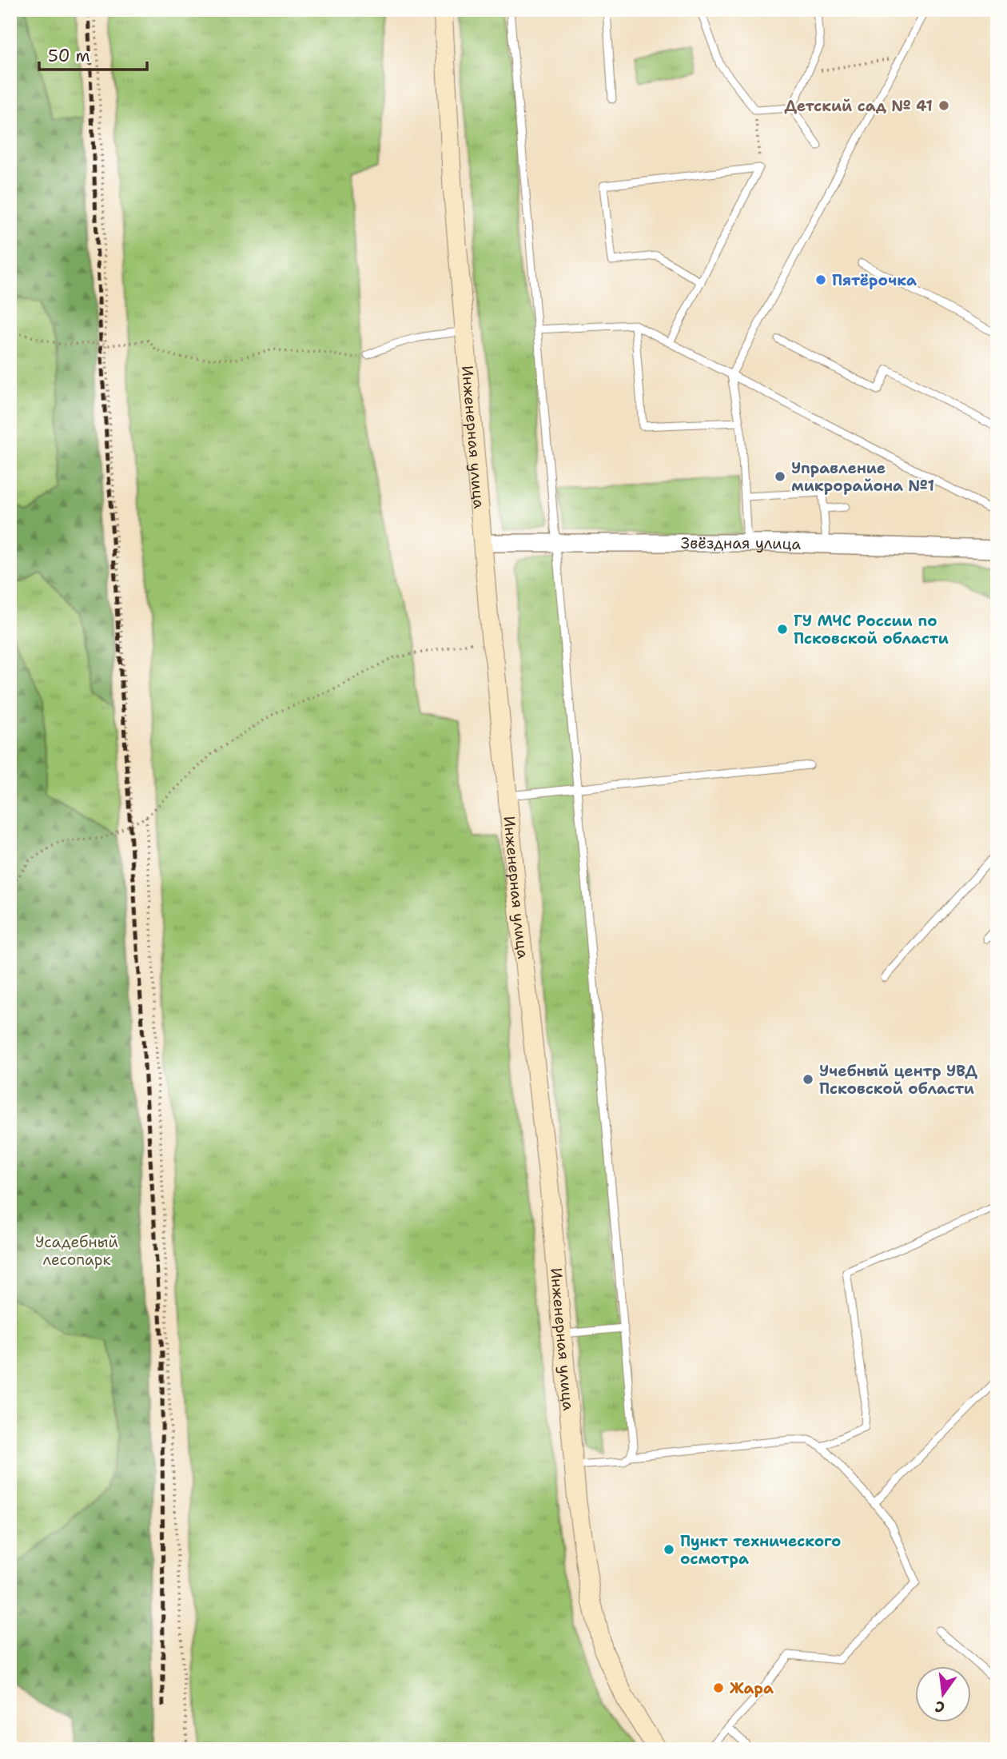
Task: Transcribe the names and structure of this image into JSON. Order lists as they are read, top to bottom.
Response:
{
  "streets": {
    "main road": ["Инженерная улица"],
    "street": ["Звёздная улица"]
  },
  "crossings": [
    ["Инженерная улица", "Звёздная улица"]
  ],
  "parks": ["Усадебный лесопарк"],
  "places": [
    "Детский сад № 41",
    "Пятёрочка",
    "Управление микрорайона №1",
    "ГУ МЧС России по Псковской области",
    "Учебный центр УВД Псковской области",
    "Пункт технического осмотра",
    "Жара"
  ],
  "scale_bar": "50 m",
  "north": "bottom"
}
